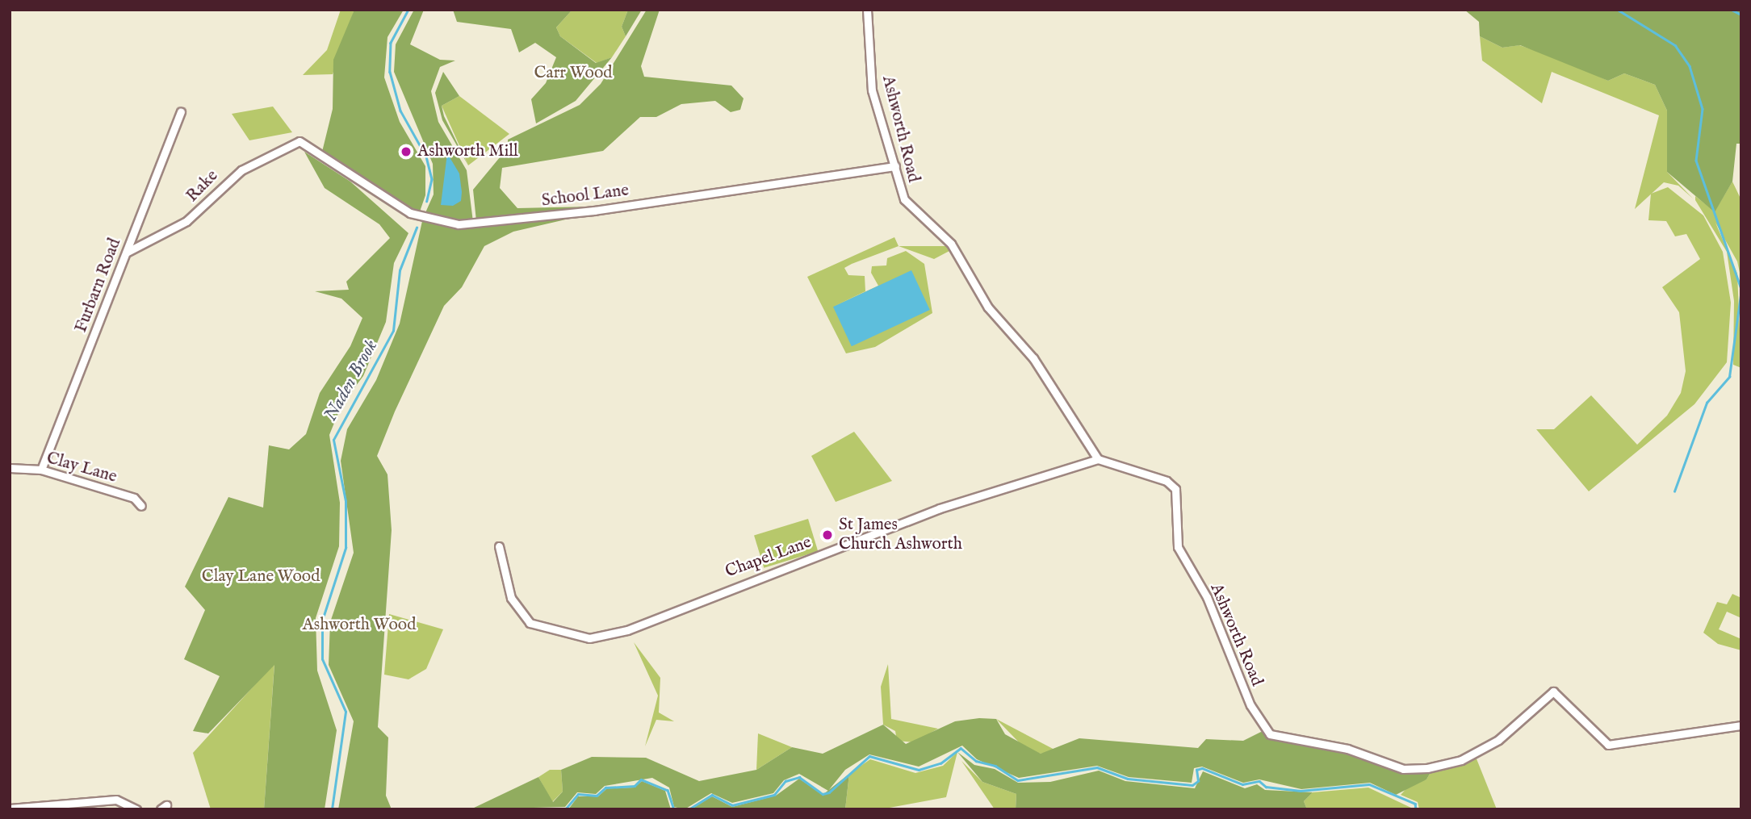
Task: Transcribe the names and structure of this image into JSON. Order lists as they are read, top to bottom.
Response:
{
  "streets": {
    "street": [
      "Ashworth Road",
      "Rake",
      "School Lane",
      "Furbarn Road",
      "Clay Lane",
      "Chapel Lane"
    ]
  },
  "crossings": [
    ["Ashworth Road", "School Lane"],
    ["Ashworth Road", "Chapel Lane"],
    ["Rake", "School Lane"],
    ["Rake", "Furbarn Road"],
    ["Furbarn Road", "Clay Lane"]
  ],
  "water": ["Naden Brook"],
  "parks": ["Carr Wood", "Clay Lane Wood", "Ashworth Wood"],
  "places": ["Ashworth Mill", "St James Church Ashworth"]
}
